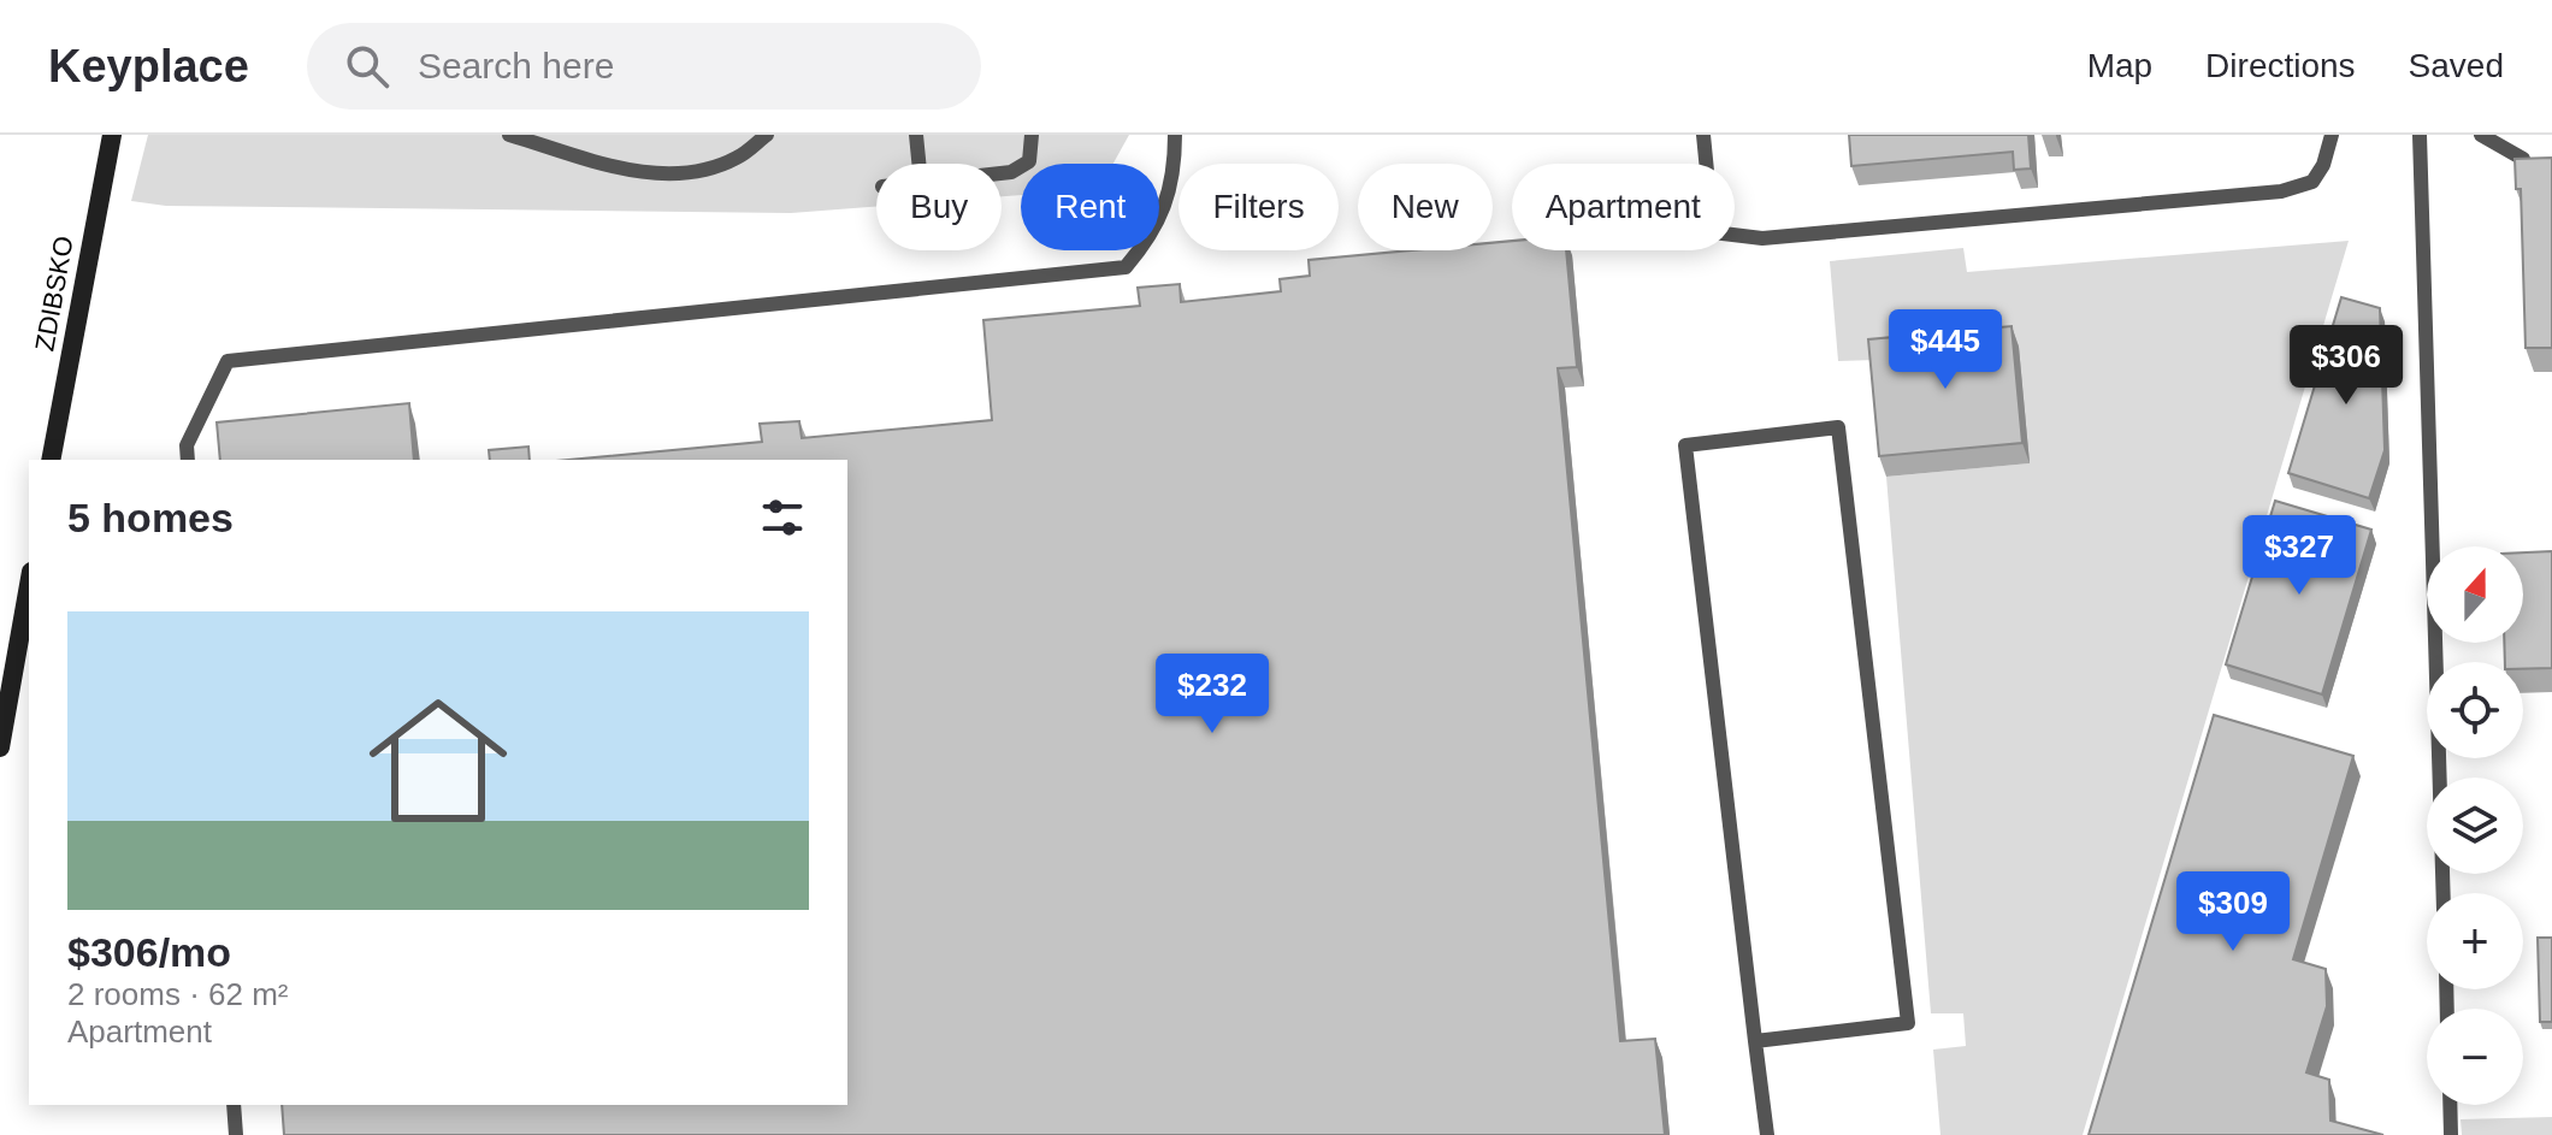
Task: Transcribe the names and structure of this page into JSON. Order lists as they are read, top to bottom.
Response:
{
  "streets": {
    "main road": ["ZDIBSKO"]
  },
  "north": "top",
  "page": {
    "header": "Keyplace",
    "search": "Search here",
    "nav": ["Map", "Directions", "Saved"],
    "chip": [
      "Buy",
      "Rent",
      "Filters",
      "New",
      "Apartment"
    ],
    "price": [
      "$445",
      "$306",
      "$327",
      "$232",
      "$309"
    ],
    "heading": "5 homes",
    "map_buttons": ["+", "−"],
    "list": [
      {
        "name": "$306/mo",
        "note": "2 rooms · 62 m² · Apartment"
      }
    ]
  }
}
